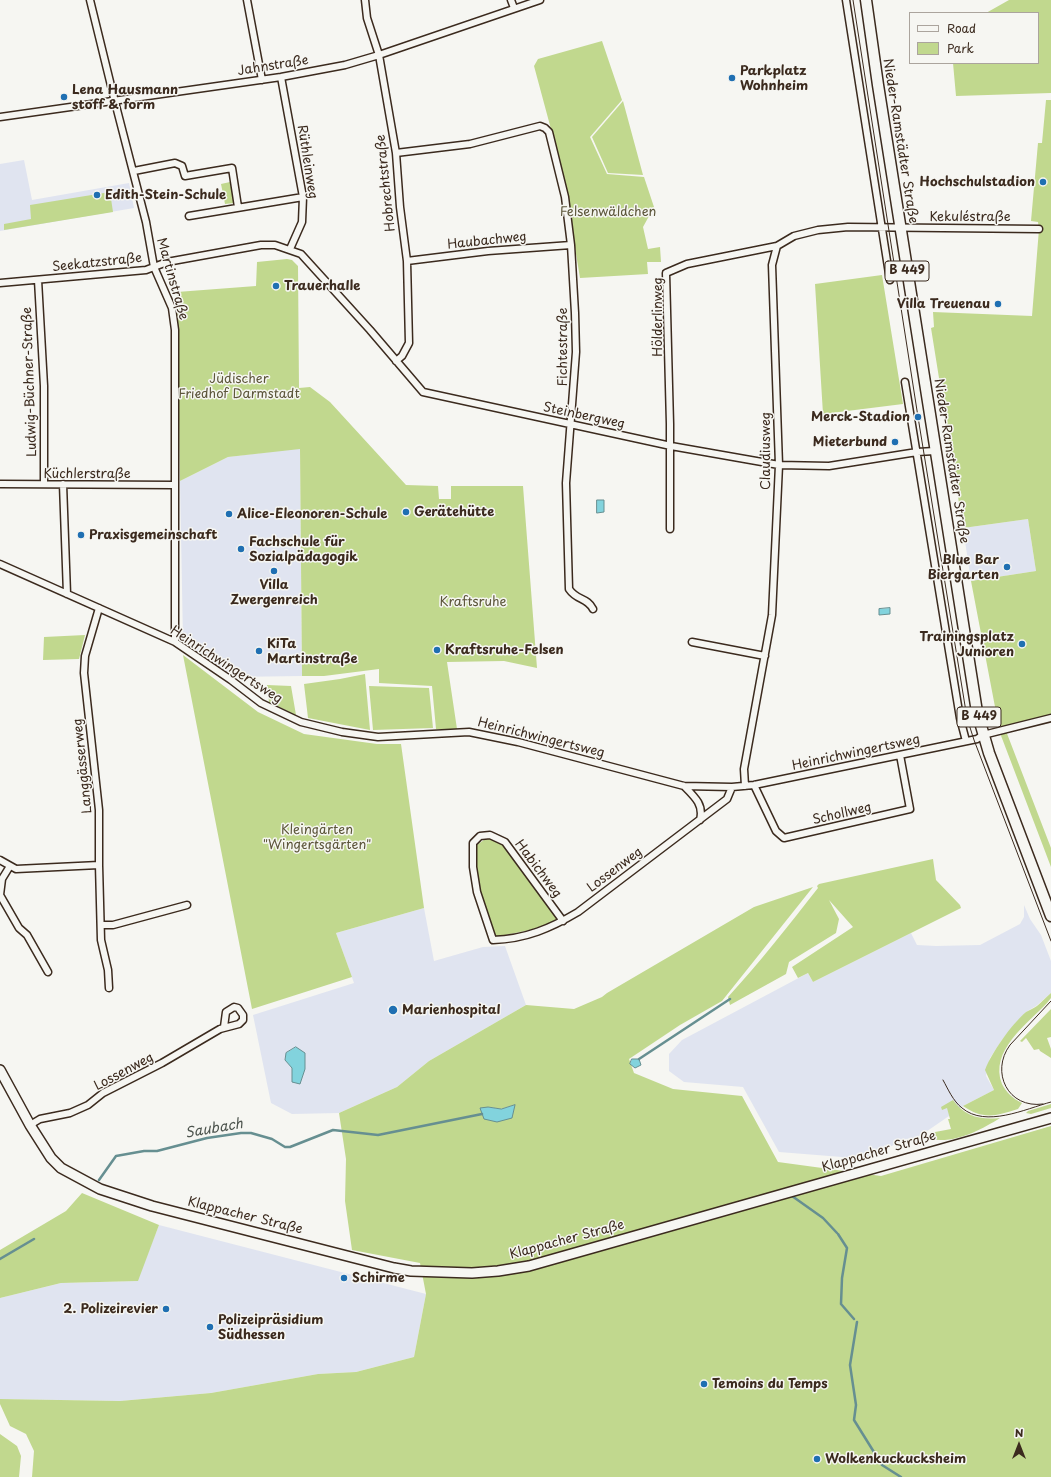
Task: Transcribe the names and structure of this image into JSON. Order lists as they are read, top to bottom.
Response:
{
  "streets": {
    "main road": ["Nieder-Ramstädter Straße", "B 449", "Klappacher Straße"],
    "street": [
      "Jahnstraße",
      "Rüthleinweg",
      "Hobrechtstraße",
      "Kekuléstraße",
      "Haubachweg",
      "Seekatzstraße",
      "Martinstraße",
      "Hölderlinweg",
      "Fichtestraße",
      "Ludwig-Büchner-Straße",
      "Steinbergweg",
      "Claudiusweg",
      "Küchlerstraße",
      "Heinrichwingertsweg",
      "Langgässerweg",
      "Schollweg",
      "Habichweg",
      "Lossenweg"
    ]
  },
  "crossings": [
    ["Jahnstraße", "Rüthleinweg"],
    ["Jahnstraße", "Hobrechtstraße"],
    ["Jahnstraße", "Martinstraße"],
    ["Nieder-Ramstädter Straße", "Kekuléstraße"],
    ["Nieder-Ramstädter Straße", "Hölderlinweg"],
    ["Nieder-Ramstädter Straße", "Steinbergweg"],
    ["Nieder-Ramstädter Straße", "Heinrichwingertsweg"],
    ["Rüthleinweg", "Seekatzstraße"],
    ["Rüthleinweg", "Steinbergweg"],
    ["Hobrechtstraße", "Haubachweg"],
    ["Hobrechtstraße", "Fichtestraße"],
    ["Hobrechtstraße", "Steinbergweg"],
    ["Kekuléstraße", "Hölderlinweg"],
    ["Haubachweg", "Fichtestraße"],
    ["Seekatzstraße", "Martinstraße"],
    ["Seekatzstraße", "Ludwig-Büchner-Straße"],
    ["Seekatzstraße", "Steinbergweg"],
    ["Martinstraße", "Küchlerstraße"],
    ["Martinstraße", "Heinrichwingertsweg"],
    ["Hölderlinweg", "Steinbergweg"],
    ["Hölderlinweg", "Claudiusweg"],
    ["Fichtestraße", "Steinbergweg"],
    ["Ludwig-Büchner-Straße", "Küchlerstraße"],
    ["Steinbergweg", "Claudiusweg"],
    ["Claudiusweg", "Heinrichwingertsweg"],
    ["Heinrichwingertsweg", "Langgässerweg"],
    ["Heinrichwingertsweg", "Schollweg"],
    ["Heinrichwingertsweg", "Lossenweg"],
    ["Habichweg", "Lossenweg"],
    ["Lossenweg", "Klappacher Straße"]
  ],
  "water": ["Saubach"],
  "parks": [
    "Felsenwäldchen",
    "Jüdischer Friedhof Darmstadt",
    "Kraftsruhe",
    "Kleingärten \"Wingertsgärten\""
  ],
  "places": [
    "Parkplatz Wohnheim",
    "Lena Hausmann stoff & form",
    "Hochschulstadion",
    "Edith-Stein-Schule",
    "Trauerhalle",
    "Villa Treuenau",
    "Merck-Stadion",
    "Mieterbund",
    "Gerätehütte",
    "Alice-Eleonoren-Schule",
    "Praxisgemeinschaft",
    "Fachschule für Sozialpädagogik",
    "Blue Bar Biergarten",
    "Villa Zwergenreich",
    "Trainingsplatz Junioren",
    "Kraftsruhe-Felsen",
    "KiTa Martinstraße",
    "Marienhospital",
    "Schirme",
    "2. Polizeirevier",
    "Polizeipräsidium Südhessen",
    "Temoins du Temps",
    "Wolkenkuckucksheim"
  ],
  "legend": ["Road", "Park"],
  "north": "top"
}
